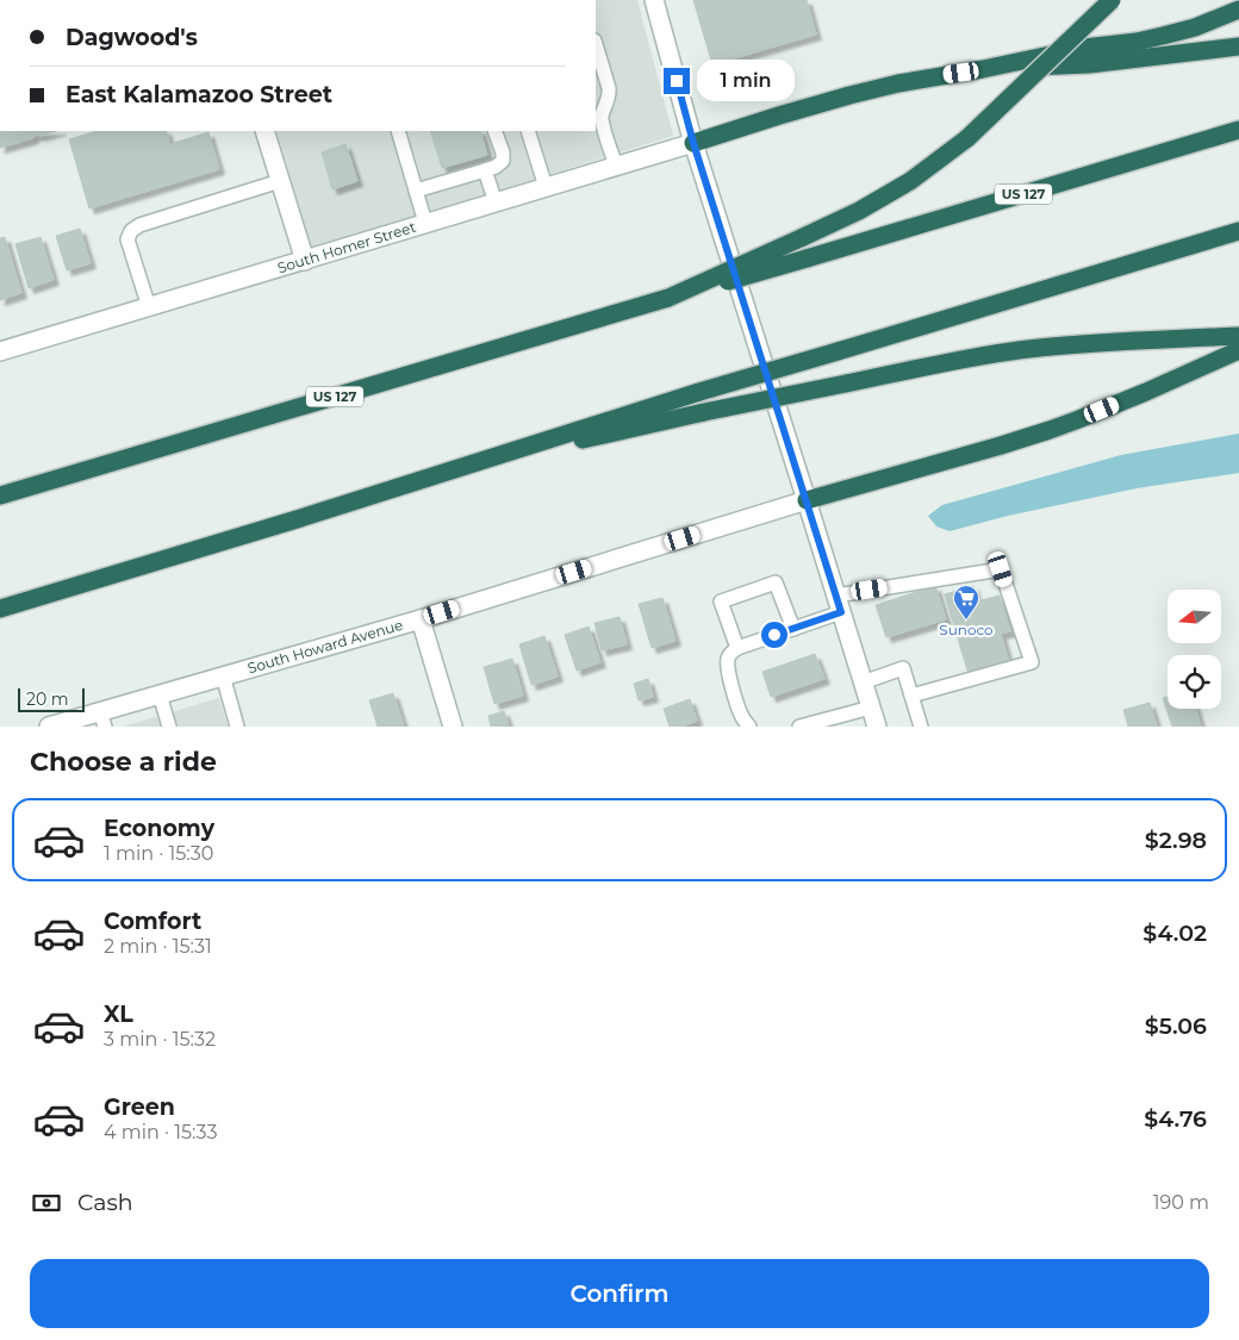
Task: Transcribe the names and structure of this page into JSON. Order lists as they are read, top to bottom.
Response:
{
  "streets": {
    "highway": ["US 127"],
    "street": ["South Homer Street", "South Howard Avenue"]
  },
  "places": {
    "supermarket": ["Sunoco"]
  },
  "scale_bar": "20 m",
  "north": "left",
  "page": {
    "banner": ["Dagwood's", "East Kalamazoo Street"],
    "bubble": "1 min",
    "scale": "20 m",
    "heading": "Choose a ride",
    "list": [
      {
        "name": "Economy",
        "note": "1 min · 15:30",
        "value": "$2.98"
      },
      {
        "name": "Comfort",
        "note": "2 min · 15:31",
        "value": "$4.02"
      },
      {
        "name": "XL",
        "note": "3 min · 15:32",
        "value": "$5.06"
      },
      {
        "name": "Green",
        "note": "4 min · 15:33",
        "value": "$4.76"
      }
    ],
    "pay": ["Cash", "190 m"],
    "buttons": "Confirm"
  }
}
